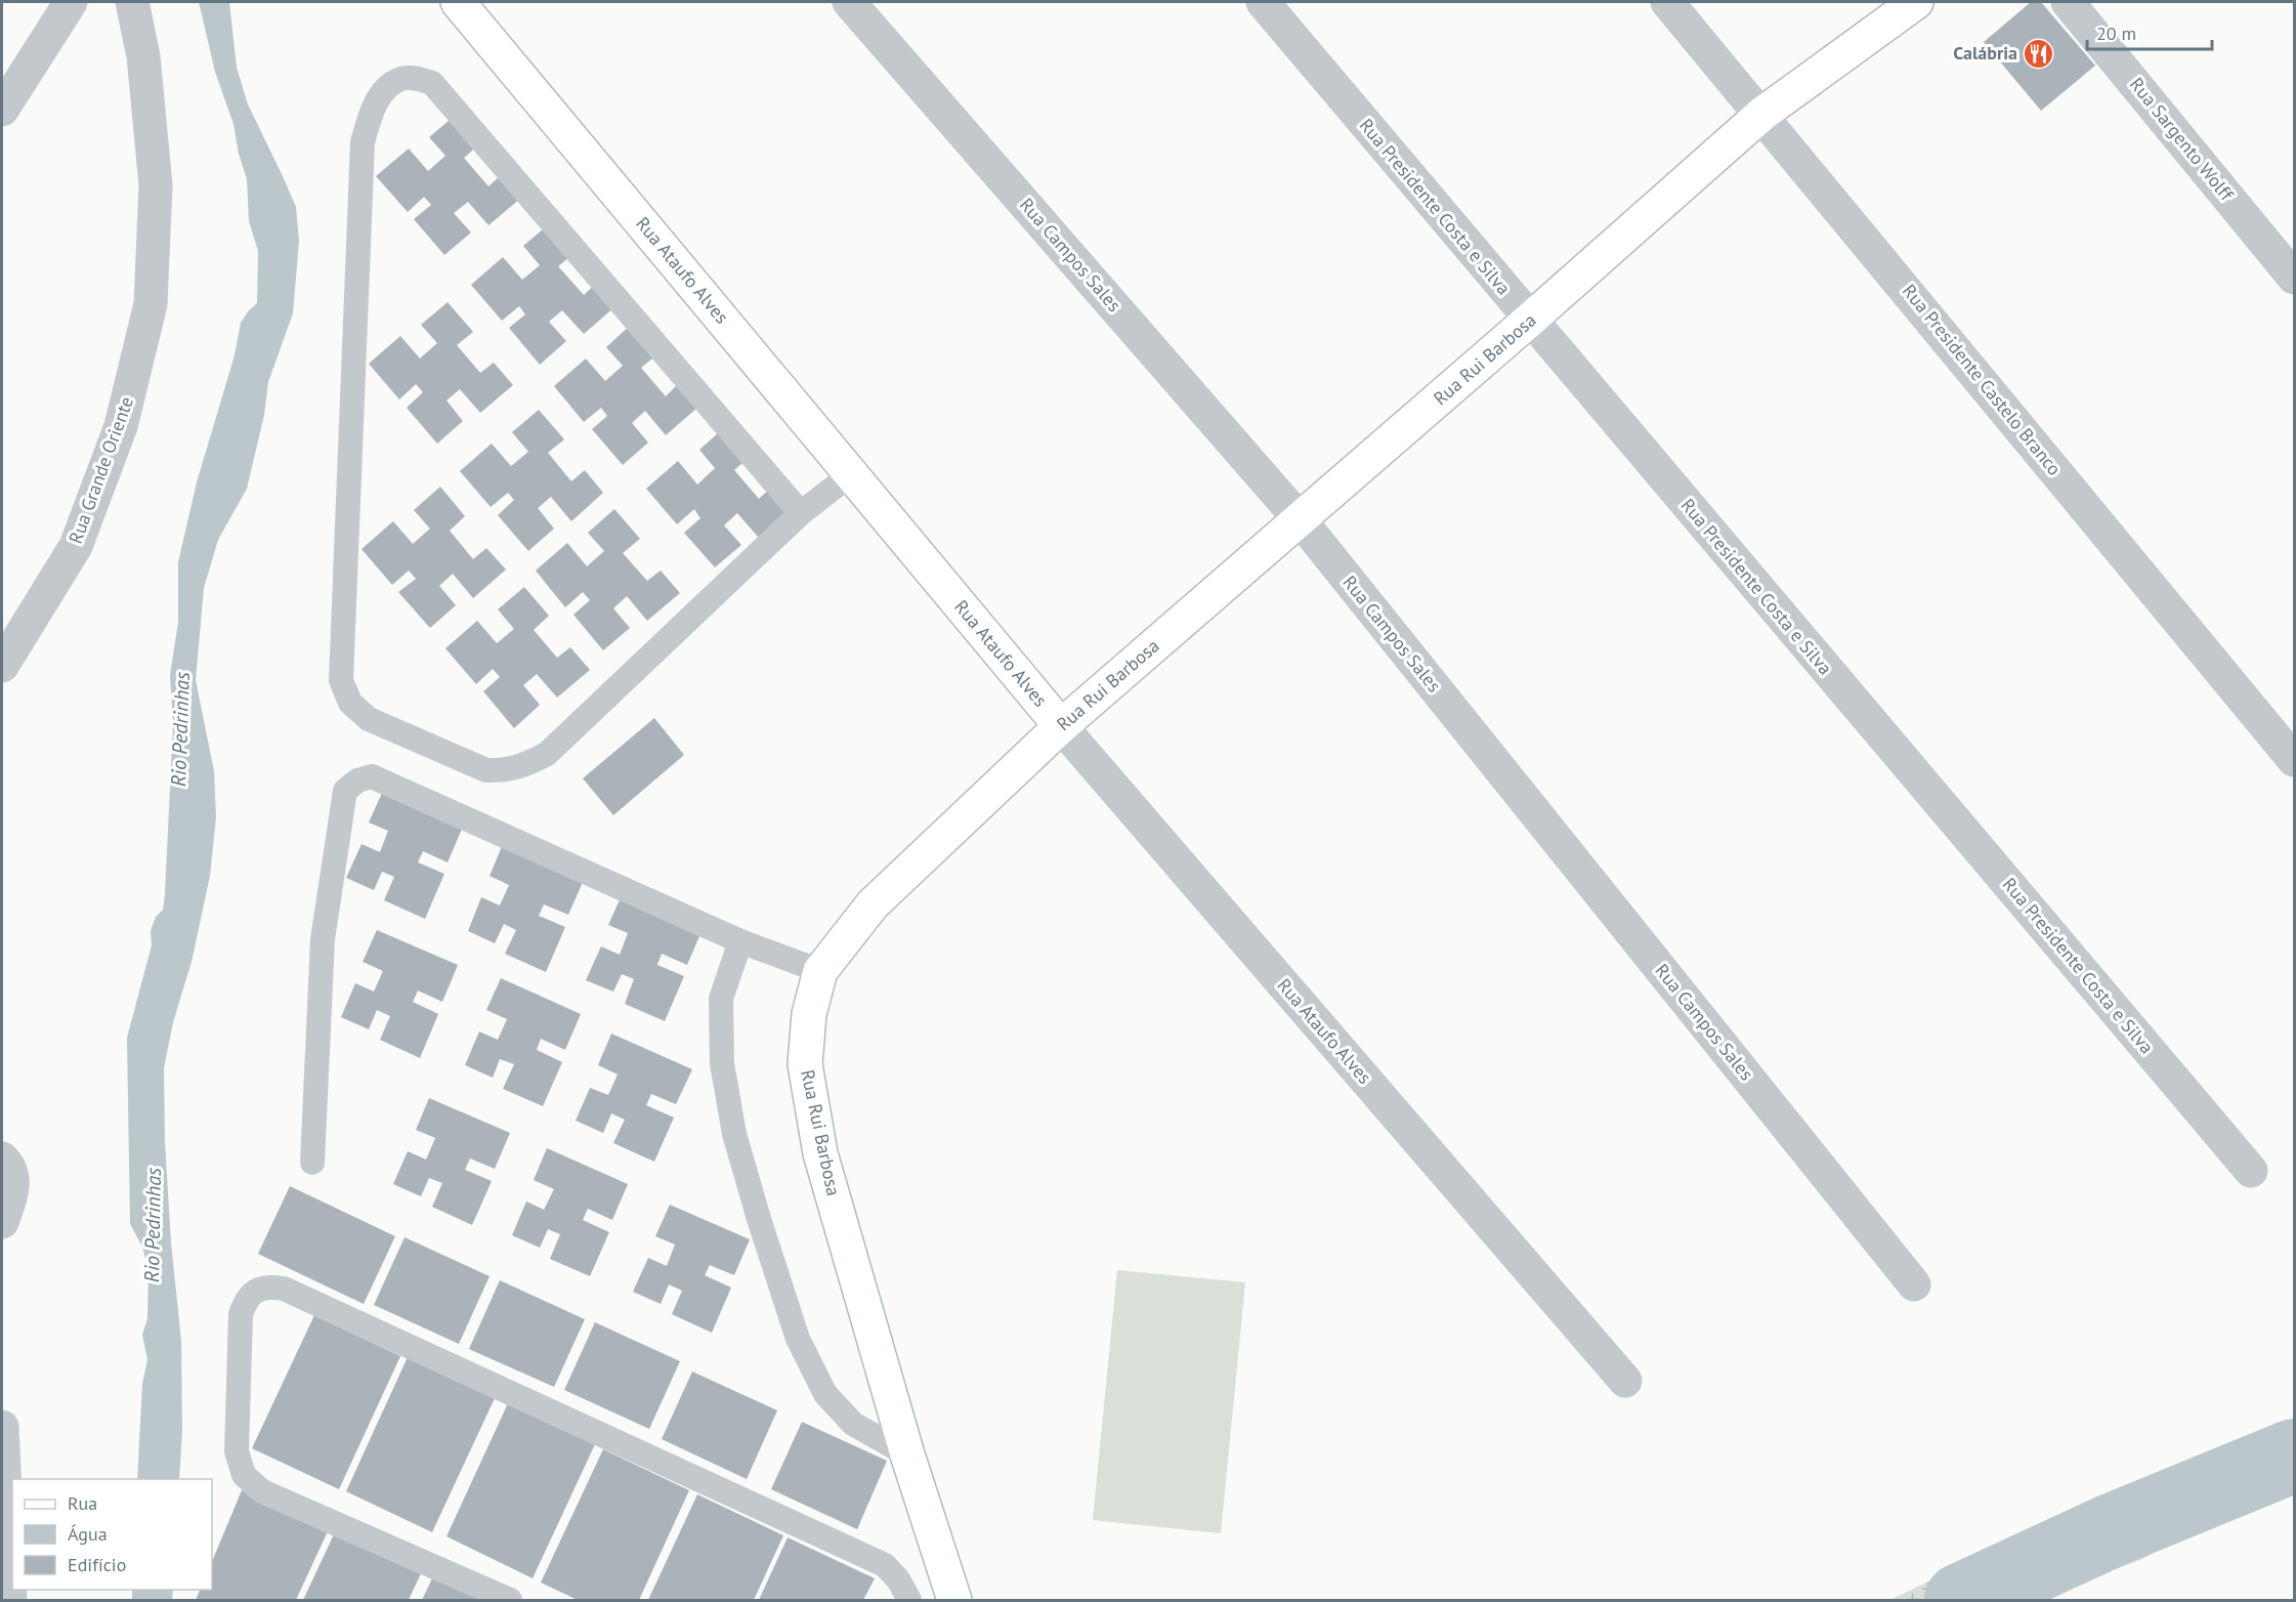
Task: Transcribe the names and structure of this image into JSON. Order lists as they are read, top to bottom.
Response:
{
  "streets": {
    "street": [
      "Rua Sargento Wolff",
      "Rua Presidente Costa e Silva",
      "Rua Campos Sales",
      "Rua Ataufo Alves",
      "Rua Rui Barbosa",
      "Rua Presidente Castelo Branco",
      "Rua Grande Oriente"
    ]
  },
  "crossings": [
    ["Rua Presidente Costa e Silva", "Rua Rui Barbosa"],
    ["Rua Campos Sales", "Rua Rui Barbosa"],
    ["Rua Ataufo Alves", "Rua Rui Barbosa"],
    ["Rua Rui Barbosa", "Rua Presidente Castelo Branco"]
  ],
  "water": ["Rio Pedrinhas"],
  "places": {
    "restaurant": ["Calábria"]
  },
  "legend": ["Rua", "Água", "Edifício"],
  "scale_bar": "20 m"
}
